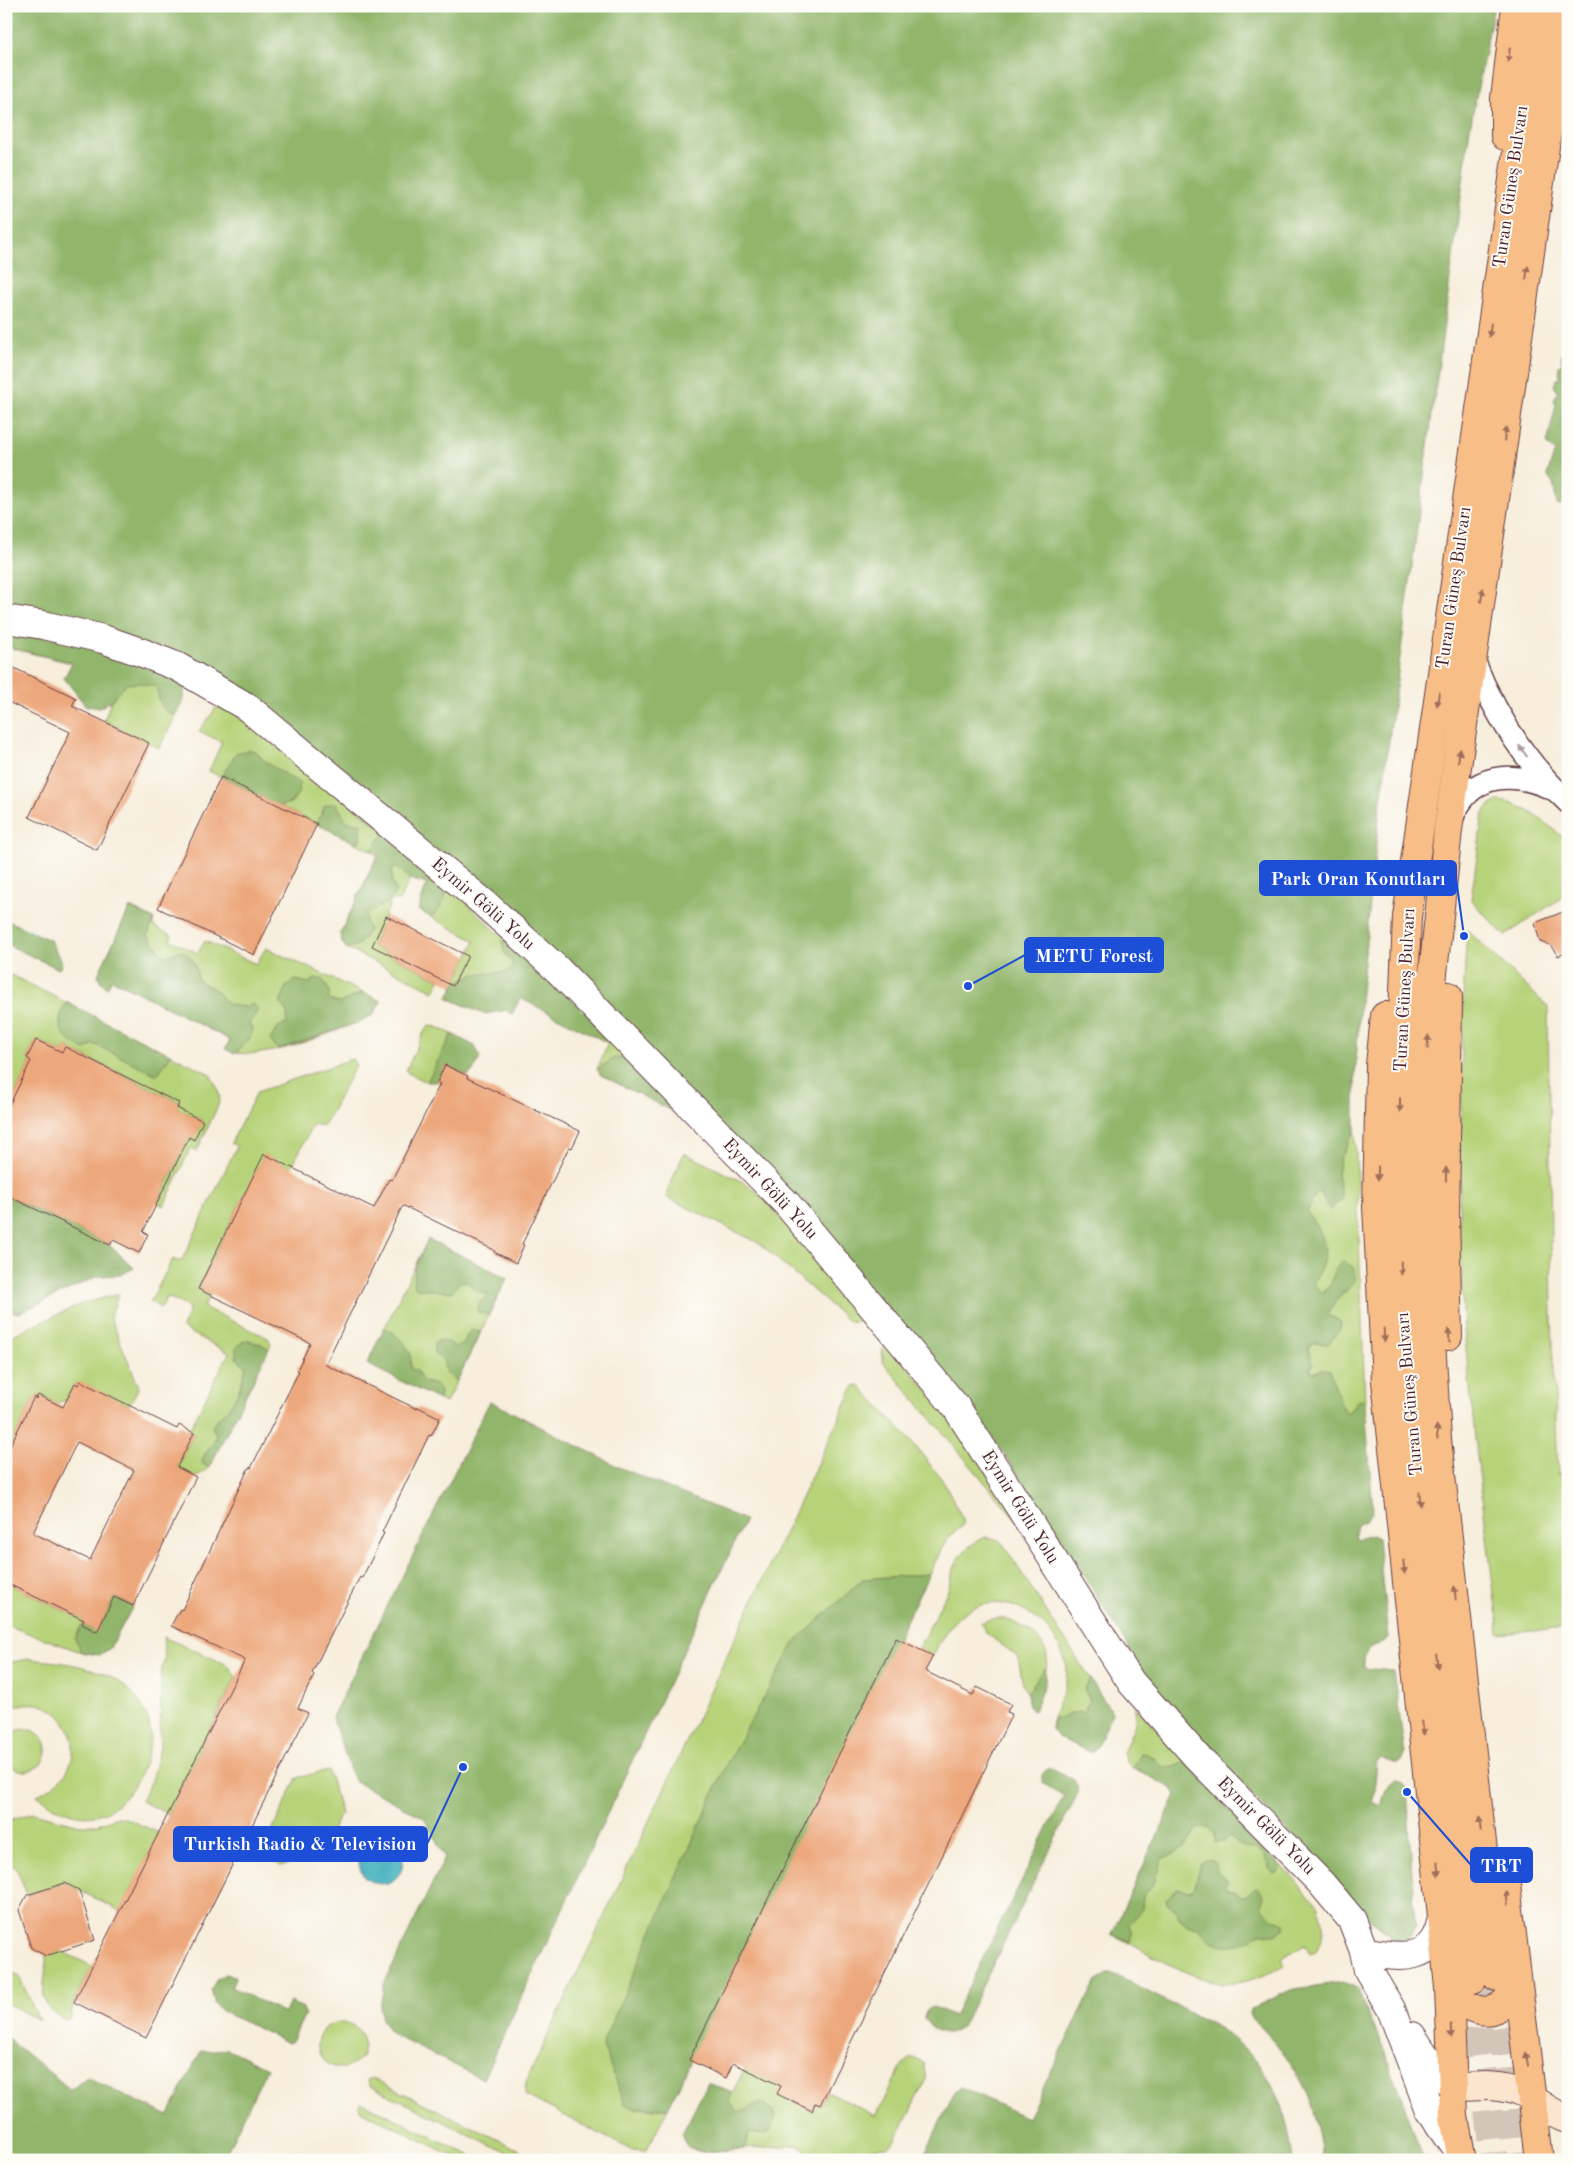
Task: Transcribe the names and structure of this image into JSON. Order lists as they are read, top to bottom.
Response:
{
  "streets": {
    "main road": ["Turan Güneş Bulvarı"],
    "street": ["Eymir Gölü Yolu"]
  },
  "places": [
    "Park Oran Konutları",
    "METU Forest",
    "Turkish Radio & Television",
    "TRT"
  ]
}
